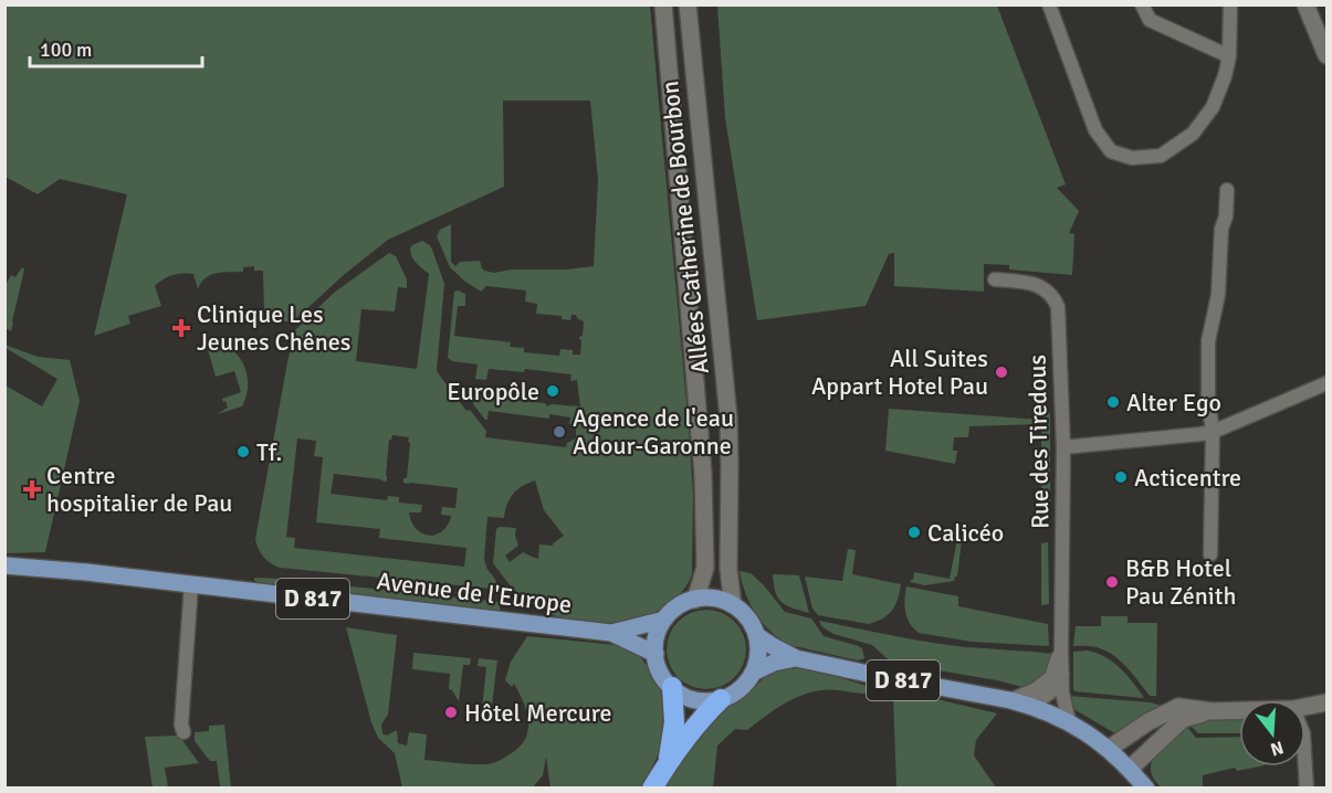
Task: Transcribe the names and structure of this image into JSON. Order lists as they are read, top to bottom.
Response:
{
  "streets": {
    "main road": ["Allées Catherine de Bourbon", "Avenue de l'Europe", "D 817"],
    "street": ["Rue des Tiredous"]
  },
  "crossings": [
    ["Allées Catherine de Bourbon", "Avenue de l'Europe"],
    ["Allées Catherine de Bourbon", "D 817"],
    ["Rue des Tiredous", "D 817"],
    ["Avenue de l'Europe", "D 817"]
  ],
  "places": {
    "health": ["Clinique Les Jeunes Chênes", "Centre hospitalier de Pau"],
    "other": [
      "All Suites Appart Hotel Pau",
      "Europôle",
      "Alter Ego",
      "Agence de l'eau Adour-Garonne",
      "Tf.",
      "Acticentre",
      "Calicéo",
      "B&B Hotel Pau Zénith",
      "Hôtel Mercure"
    ]
  },
  "scale_bar": "100 m",
  "north": "bottom"
}
